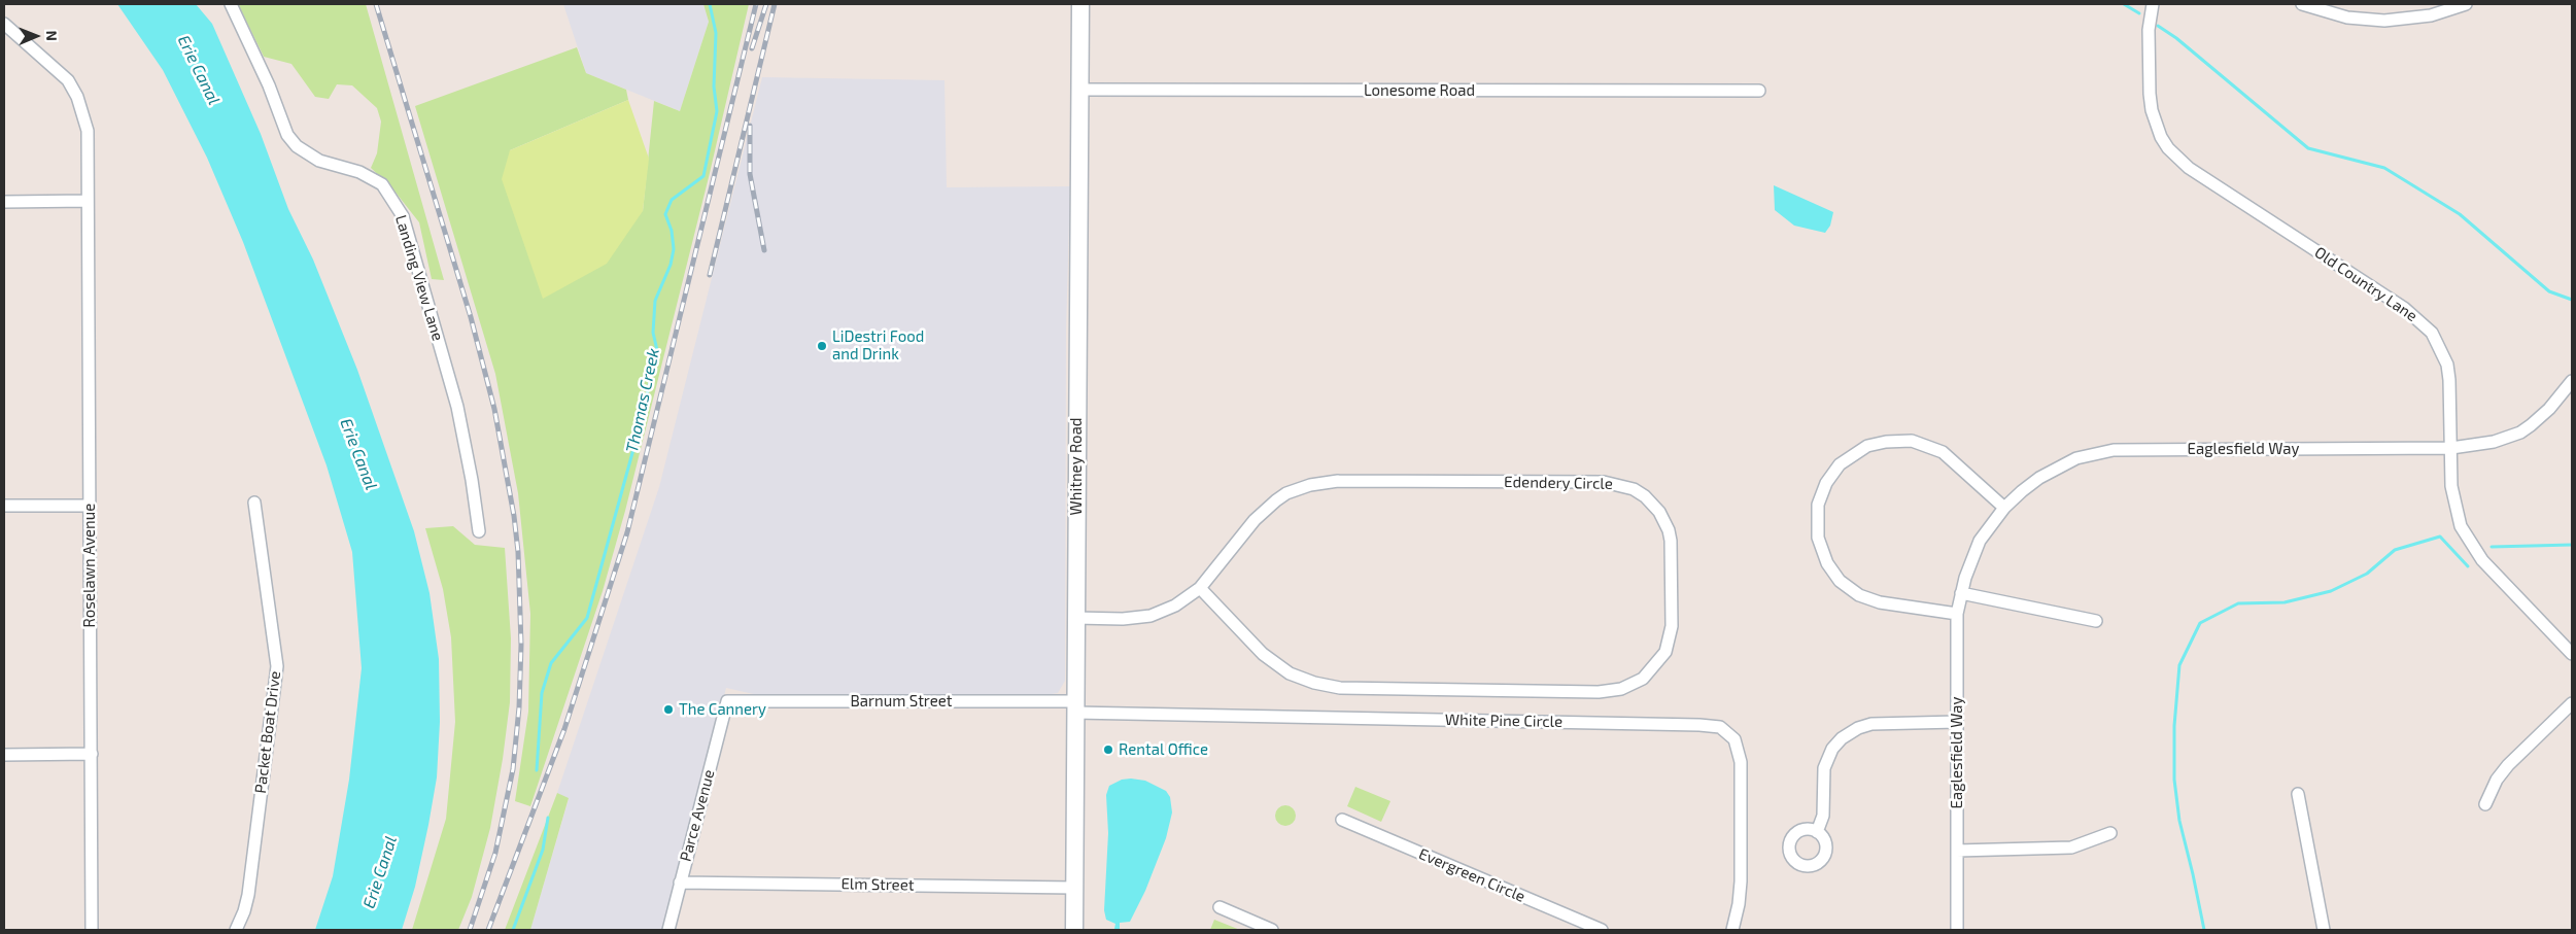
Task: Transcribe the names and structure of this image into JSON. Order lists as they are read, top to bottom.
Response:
{
  "streets": {
    "main road": ["Whitney Road"],
    "street": [
      "Lonesome Road",
      "Landing View Lane",
      "Old Country Lane",
      "Eaglesfield Way",
      "Edendery Circle",
      "Roselawn Avenue",
      "Barnum Street",
      "White Pine Circle",
      "Packet Boat Drive",
      "Parce Avenue",
      "Evergreen Circle",
      "Elm Street"
    ]
  },
  "crossings": [
    ["Lonesome Road", "Whitney Road"],
    ["Old Country Lane", "Eaglesfield Way"],
    ["Whitney Road", "Edendery Circle"],
    ["Whitney Road", "Barnum Street"],
    ["Whitney Road", "White Pine Circle"],
    ["Whitney Road", "Elm Street"],
    ["Barnum Street", "White Pine Circle"],
    ["Barnum Street", "Parce Avenue"],
    ["Parce Avenue", "Elm Street"]
  ],
  "water": ["Erie Canal", "Thomas Creek"],
  "places": ["LiDestri Food and Drink", "The Cannery", "Rental Office"],
  "north": "right"
}
